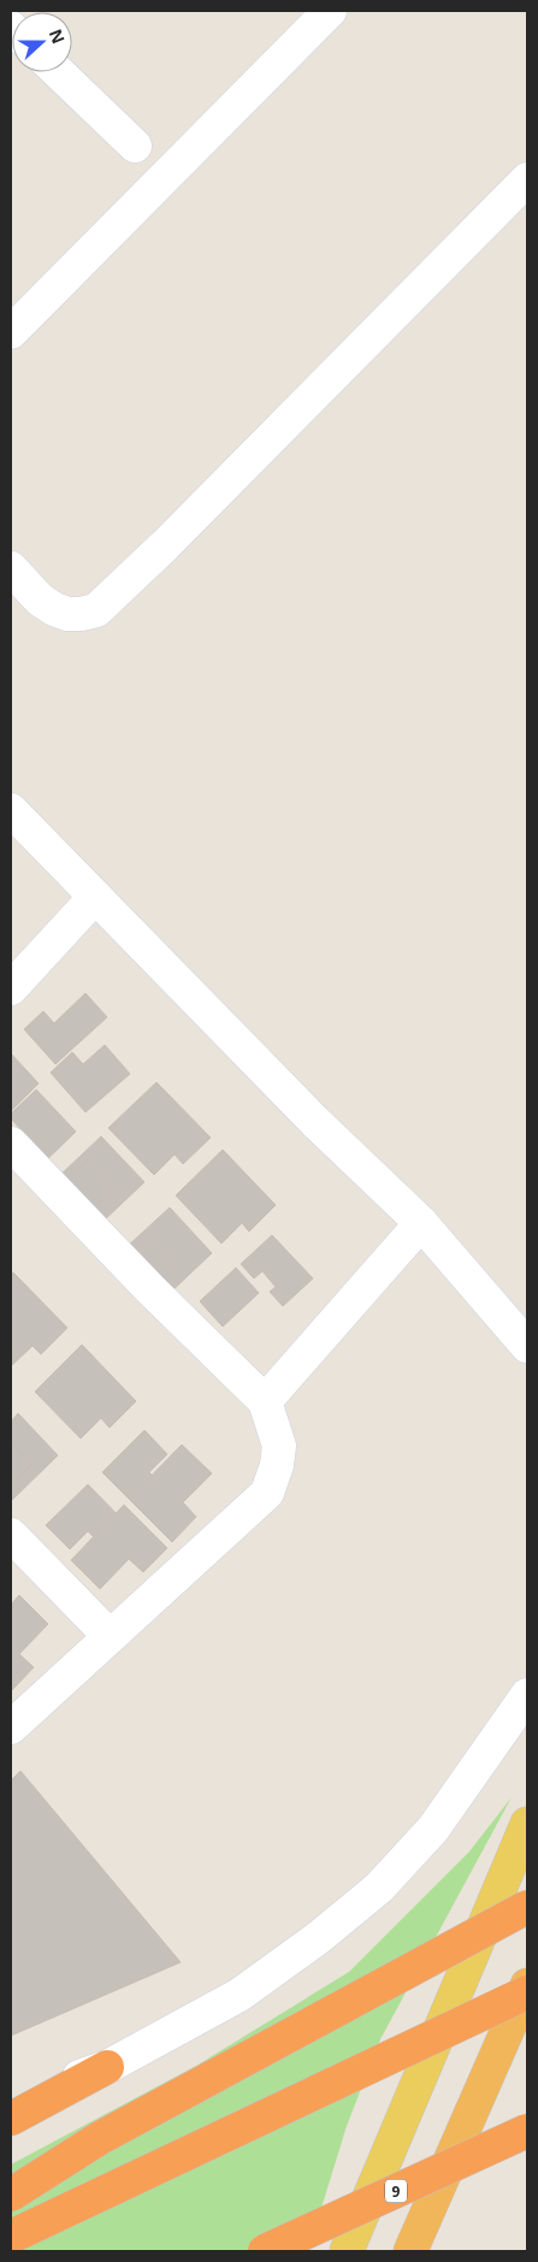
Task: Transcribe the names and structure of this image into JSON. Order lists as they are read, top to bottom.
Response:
{
  "streets": {
    "highway": ["9"]
  },
  "north": "right"
}
